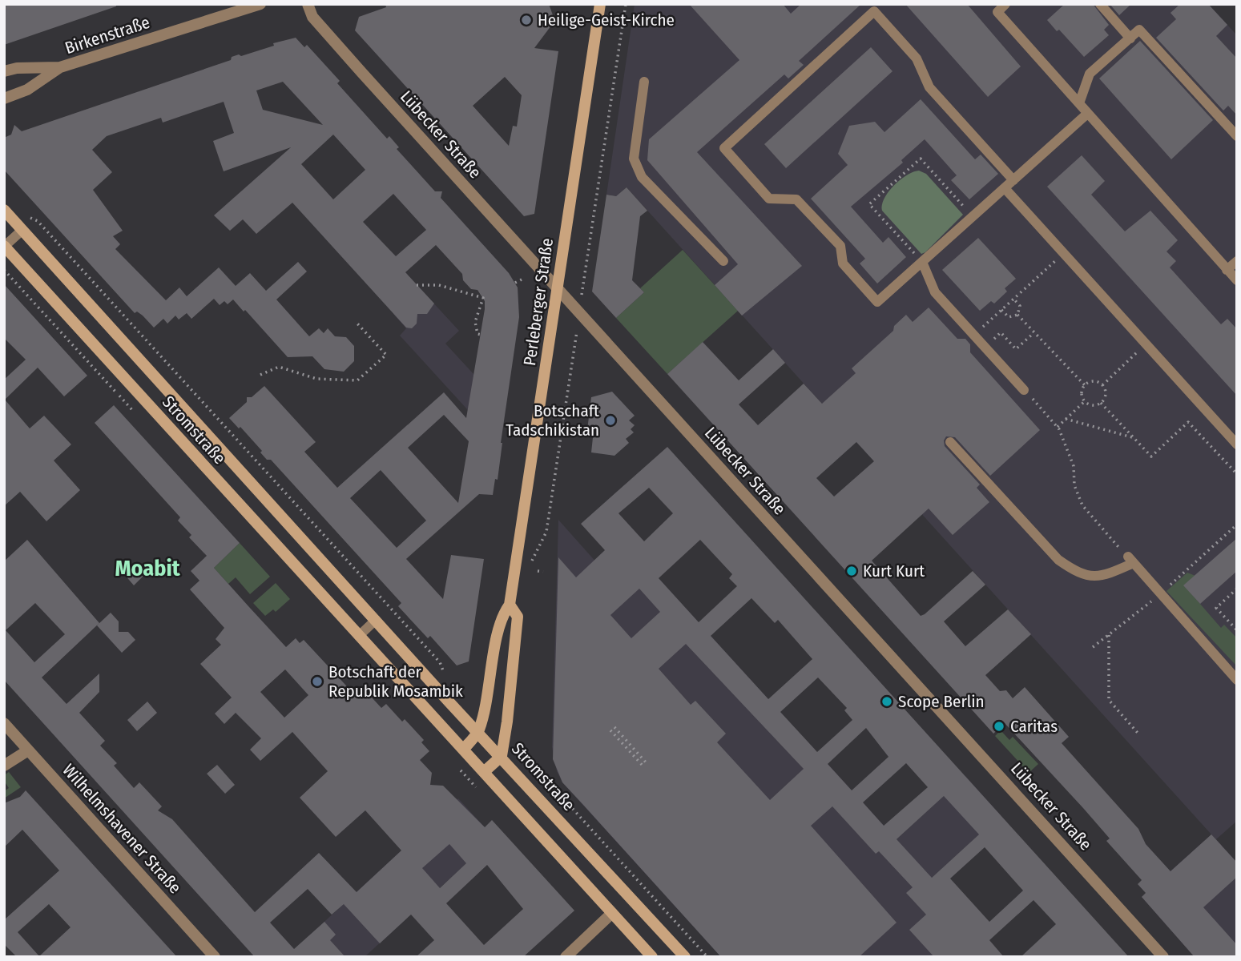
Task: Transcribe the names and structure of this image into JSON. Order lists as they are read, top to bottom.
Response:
{
  "streets": {
    "main road": ["Perleberger Straße", "Stromstraße"],
    "street": ["Birkenstraße", "Lübecker Straße", "Wilhelmshavener Straße"]
  },
  "crossings": [
    ["Lübecker Straße", "Perleberger Straße"],
    ["Perleberger Straße", "Stromstraße"]
  ],
  "districts": ["Moabit"],
  "places": [
    "Heilige-Geist-Kirche",
    "Botschaft Tadschikistan",
    "Kurt Kurt",
    "Botschaft der Republik Mosambik",
    "Scope Berlin",
    "Caritas"
  ]
}
